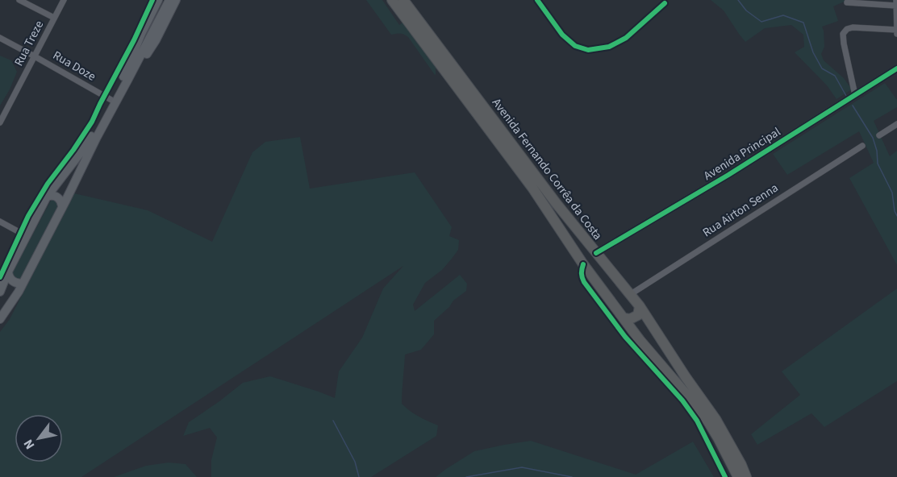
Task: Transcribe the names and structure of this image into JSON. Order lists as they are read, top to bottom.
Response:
{
  "streets": {
    "highway": ["Avenida Fernando Corrêa da Costa"],
    "street": [
      "Rua Treze",
      "Rua Doze",
      "Avenida Principal",
      "Rua Airton Senna"
    ]
  },
  "crossings": [
    ["Rua Treze", "Rua Doze"],
    ["Avenida Principal", "Avenida Fernando Corrêa da Costa"],
    ["Avenida Fernando Corrêa da Costa", "Rua Airton Senna"]
  ],
  "north": "bottom left"
}
